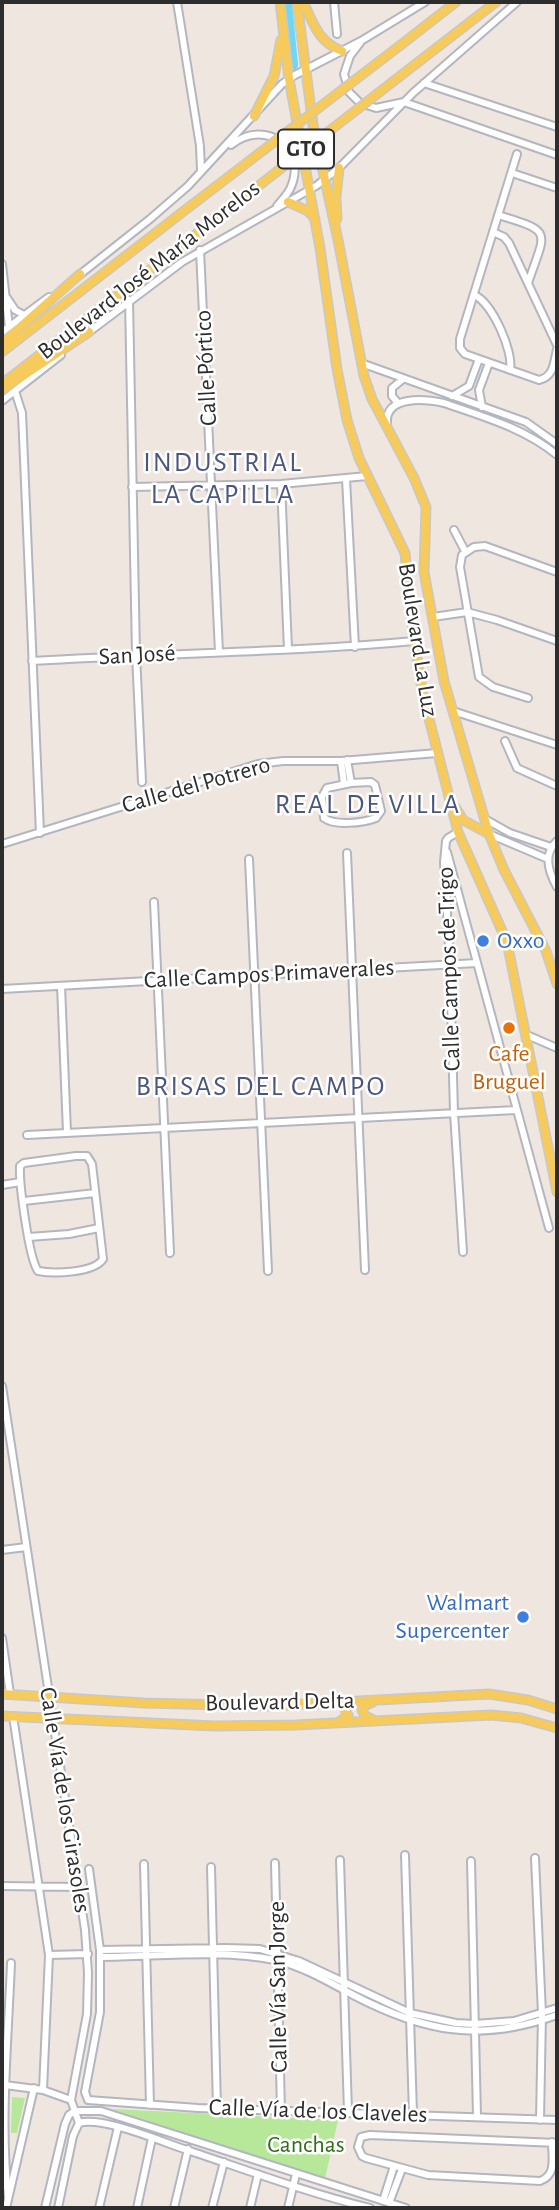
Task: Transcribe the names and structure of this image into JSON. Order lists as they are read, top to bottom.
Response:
{
  "streets": {
    "main road": [
      "GTO",
      "Boulevard José María Morelos",
      "Boulevard La Luz",
      "Boulevard Delta"
    ],
    "street": [
      "Calle Pórtico",
      "San José",
      "Calle del Potrero",
      "Calle Campos de Trigo",
      "Calle Campos Primaverales",
      "Calle Vía de los Girasoles",
      "Calle Vía San Jorge",
      "Calle Vía de los Claveles"
    ]
  },
  "crossings": [
    ["Calle Pórtico", "San José"],
    ["Boulevard La Luz", "San José"],
    ["Boulevard La Luz", "Calle del Potrero"],
    ["Boulevard La Luz", "Calle Campos de Trigo"],
    ["Calle Campos de Trigo", "Calle Campos Primaverales"],
    ["Boulevard Delta", "Calle Vía de los Girasoles"],
    ["Calle Vía San Jorge", "Calle Vía de los Claveles"]
  ],
  "districts": ["INDUSTRIAL LA CAPILLA", "REAL DE VILLA", "BRISAS DEL CAMPO"],
  "parks": ["Canchas"],
  "places": ["Oxxo", "Cafe Bruguel", "Walmart Supercenter"]
}
